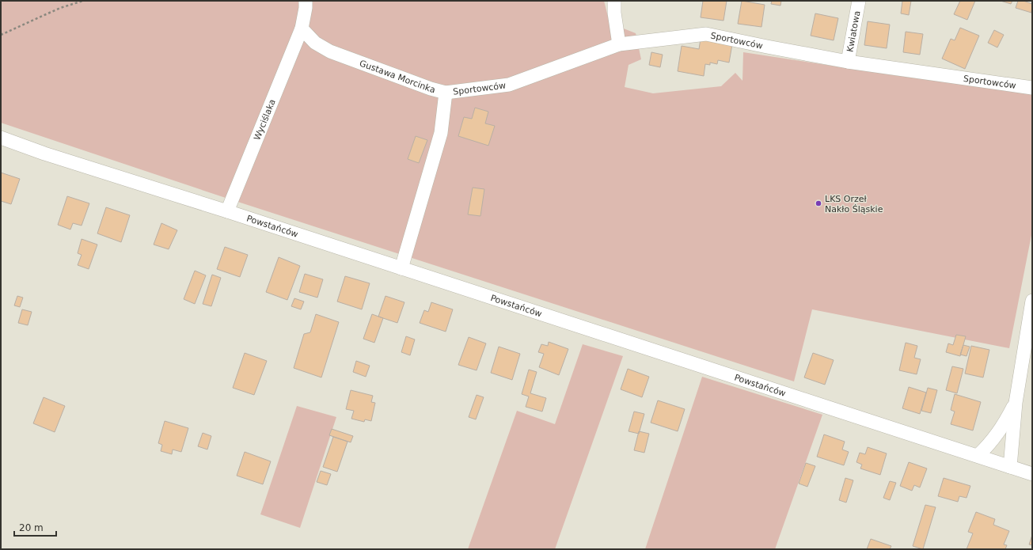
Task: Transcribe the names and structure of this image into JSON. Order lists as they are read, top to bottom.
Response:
{
  "streets": {
    "street": [
      "Kwiatowa",
      "Sportowców",
      "Gustawa Morcinka",
      "Wyciślaka",
      "Powstańców"
    ]
  },
  "crossings": [
    ["Kwiatowa", "Sportowców"],
    ["Sportowców", "Gustawa Morcinka"],
    ["Gustawa Morcinka", "Wyciślaka"],
    ["Gustawa Morcinka", "Powstańców"],
    ["Wyciślaka", "Powstańców"]
  ],
  "places": ["LKS Orzeł Nakło Śląskie"],
  "scale_bar": "20 m"
}
